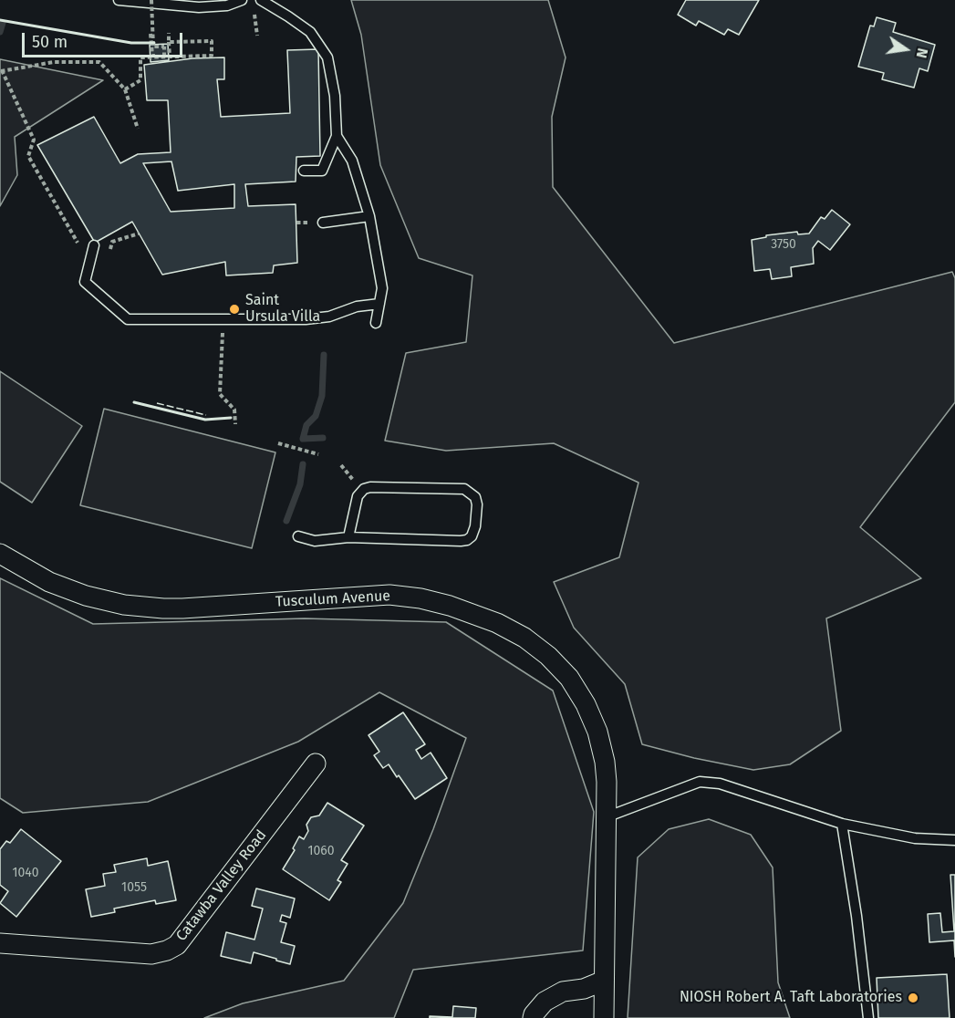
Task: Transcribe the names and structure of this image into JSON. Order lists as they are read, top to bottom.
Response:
{
  "streets": {
    "street": ["Tusculum Avenue", "Catawba Valley Road"]
  },
  "places": ["Saint Ursula Villa", "NIOSH Robert A. Taft Laboratories"],
  "house_numbers": [
    "3750",
    "1060",
    "1040",
    "1055"
  ],
  "scale_bar": "50 m",
  "north": "right"
}
